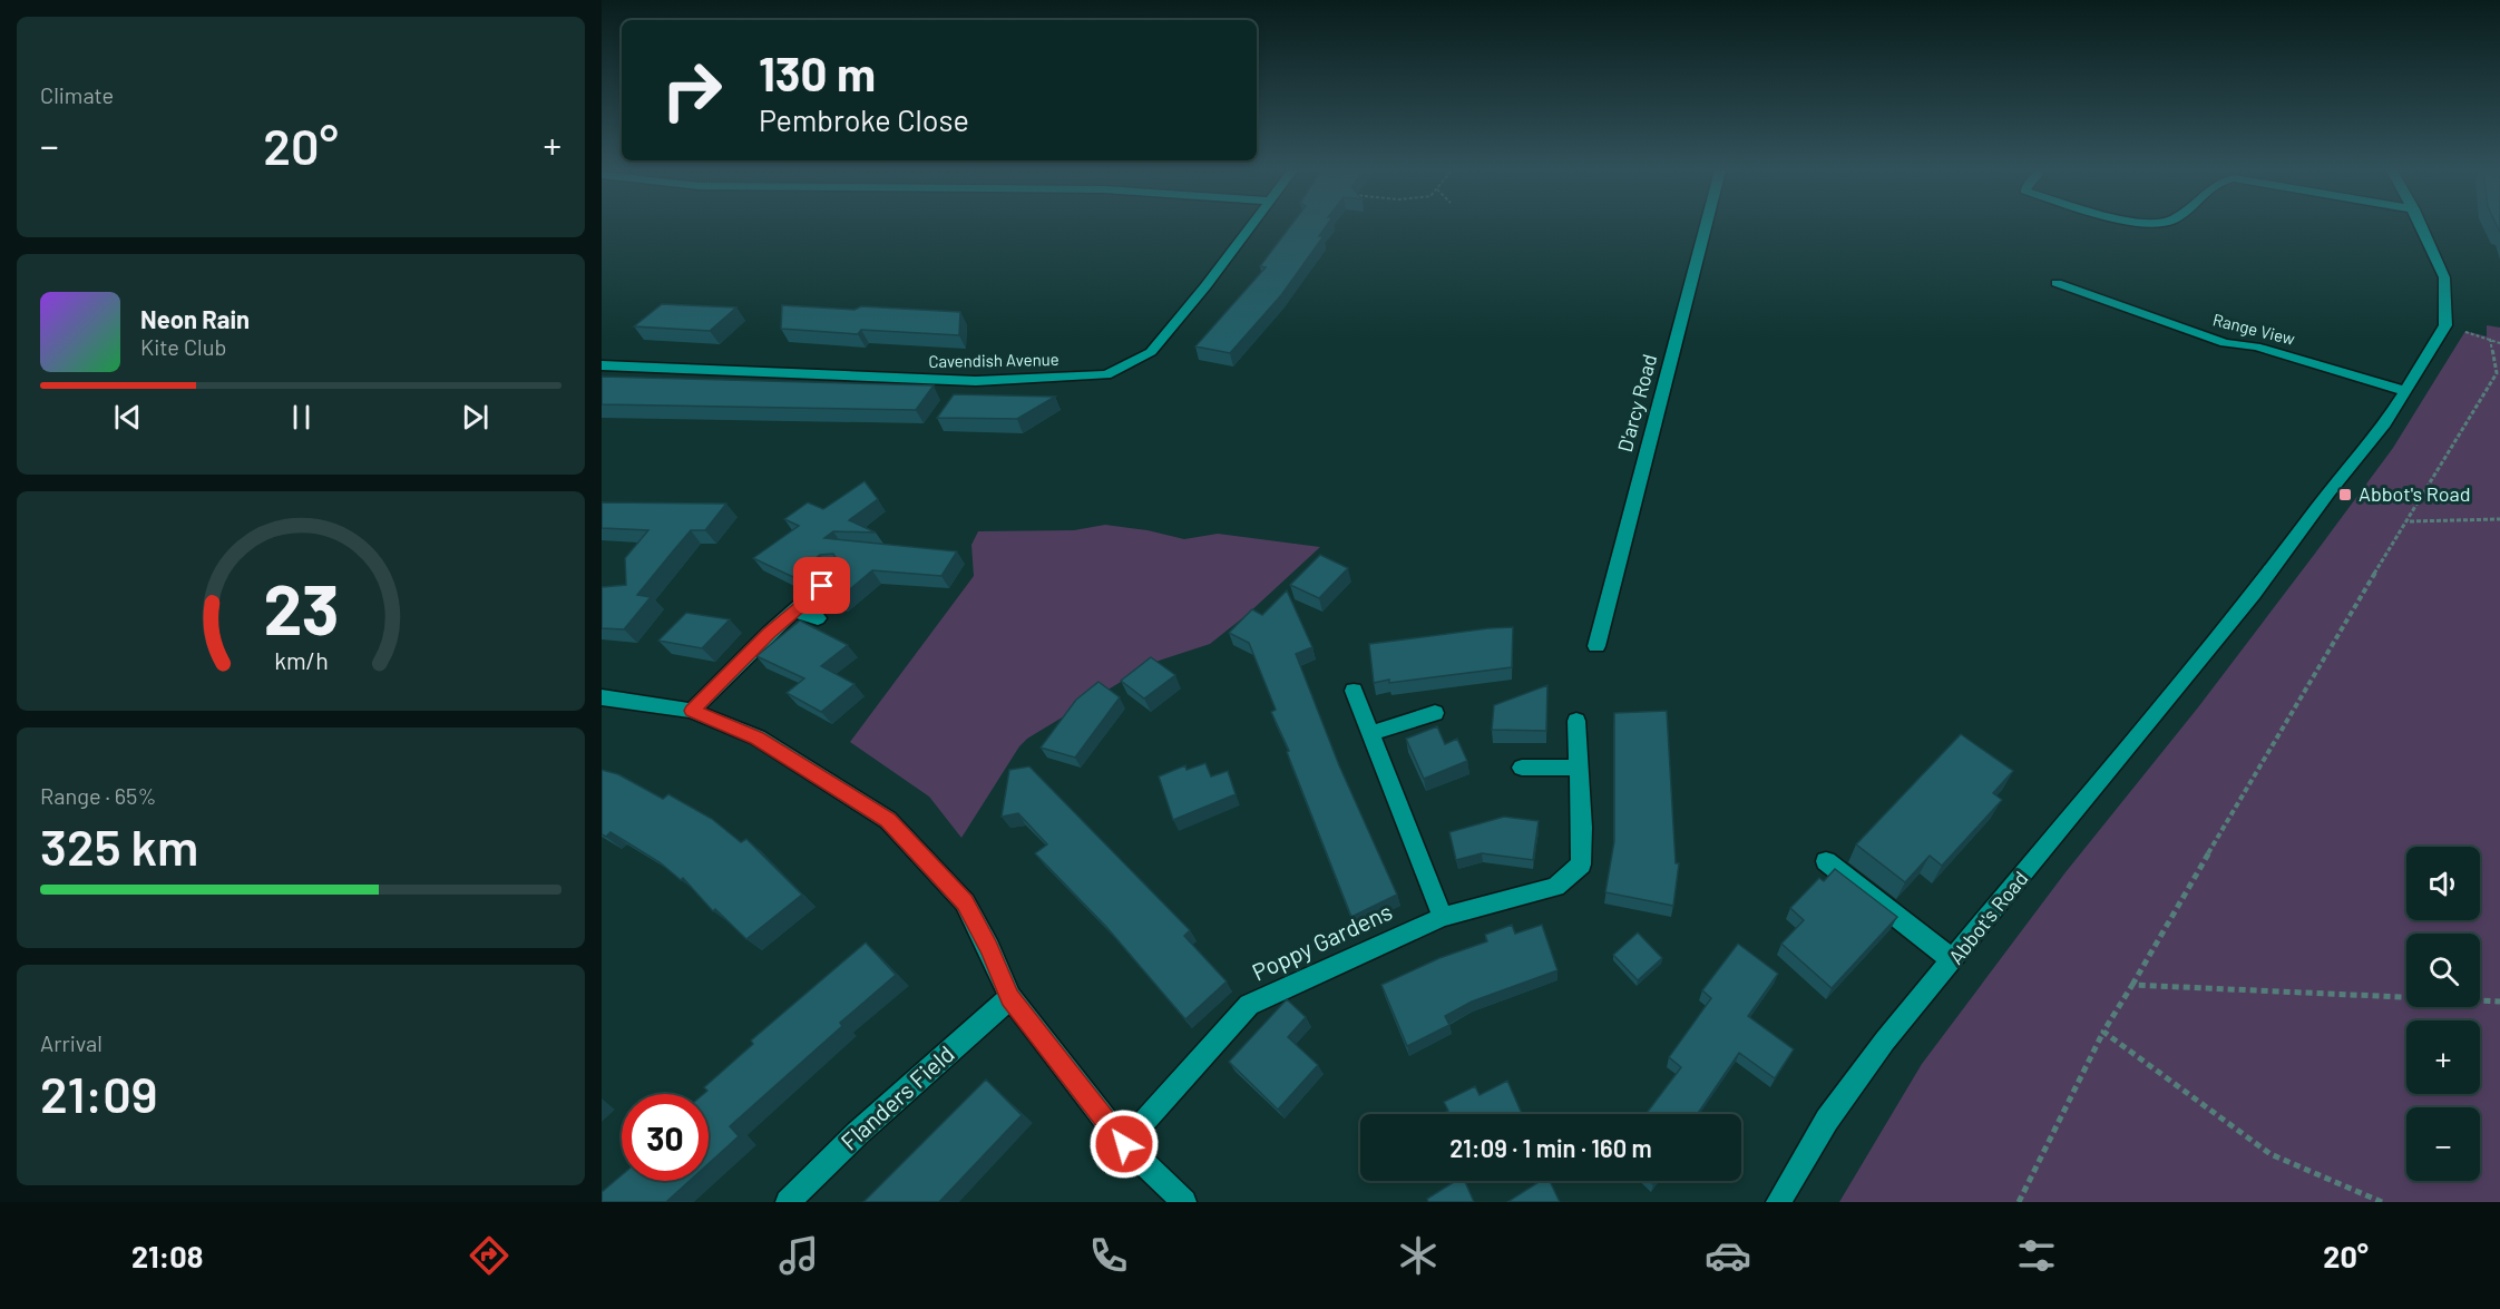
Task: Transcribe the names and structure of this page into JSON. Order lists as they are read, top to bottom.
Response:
{
  "streets": {
    "street": [
      "Range View",
      "Cavendish Avenue",
      "D'arcy Road",
      "Abbot's Road",
      "Poppy Gardens",
      "Flanders Field"
    ]
  },
  "crossings": [
    ["Range View", "Abbot's Road"]
  ],
  "places": {
    "transit": ["Abbot's Road"]
  },
  "page": {
    "tile": [
      "Climate",
      ["Range · 65%", "325 km"],
      ["Arrival", "21:09"]
    ],
    "turn": ["130 m", "Pembroke Close"],
    "heat": ["−", "20°", "+"],
    "song": ["Neon Rain", "Kite Club"],
    "map_buttons": ["+", "−"],
    "limit": "30",
    "trip": "21:09 · 1 min · 160 m",
    "tabs": ["21:08", "20°"],
    "gauge": ["23", "km/h"]
  }
}
